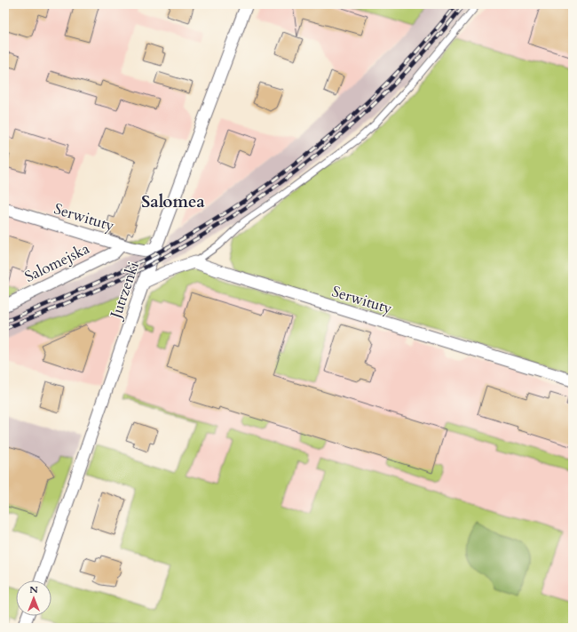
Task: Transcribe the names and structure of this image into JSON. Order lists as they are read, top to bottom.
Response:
{
  "streets": {
    "street": ["Serwituty", "Salomejska", "Jutrzenki"]
  },
  "crossings": [
    ["Serwituty", "Salomejska"],
    ["Serwituty", "Jutrzenki"]
  ],
  "districts": ["Salomea"],
  "north": "top"
}
